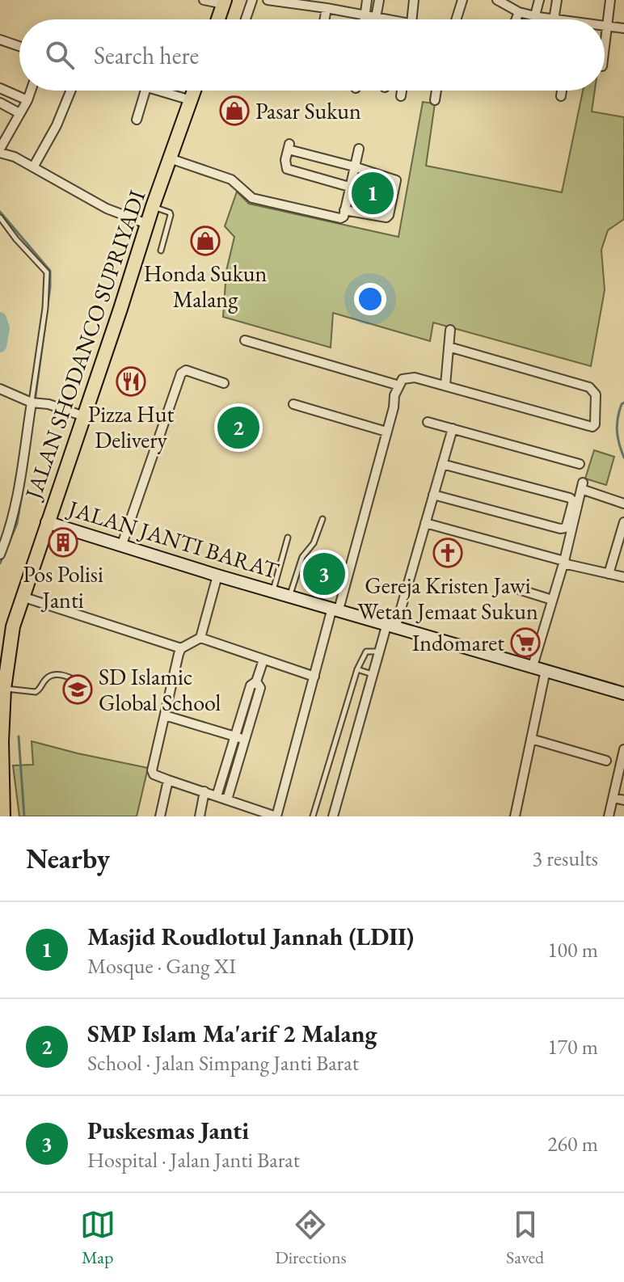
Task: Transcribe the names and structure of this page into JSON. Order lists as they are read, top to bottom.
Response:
{
  "streets": {
    "main road": ["JALAN SHODANCO SUPRIYADI"],
    "street": ["JALAN JANTI BARAT"]
  },
  "crossings": [
    ["JALAN SHODANCO SUPRIYADI", "JALAN JANTI BARAT"]
  ],
  "places": {
    "shop": ["Pasar Sukun", "Honda Sukun Malang"],
    "restaurant": ["Pizza Hut Delivery"],
    "building": ["Pos Polisi Janti"],
    "church": ["Gereja Kristen Jawi Wetan Jemaat Sukun"],
    "supermarket": ["Indomaret"],
    "school or university": ["SD Islamic Global School"]
  },
  "page": {
    "search": "Search here",
    "pins": ["1", "2", "3"],
    "heading": ["Nearby", "3 results"],
    "list": [
      {
        "mark": "1",
        "name": "Masjid Roudlotul Jannah (LDII)",
        "note": "Mosque · Gang XI",
        "value": "100 m"
      },
      {
        "mark": "2",
        "name": "SMP Islam Ma'arif 2 Malang",
        "note": "School · Jalan Simpang Janti Barat",
        "value": "170 m"
      },
      {
        "mark": "3",
        "name": "Puskesmas Janti",
        "note": "Hospital · Jalan Janti Barat",
        "value": "260 m"
      }
    ],
    "nav": ["Map", "Directions", "Saved"]
  }
}
